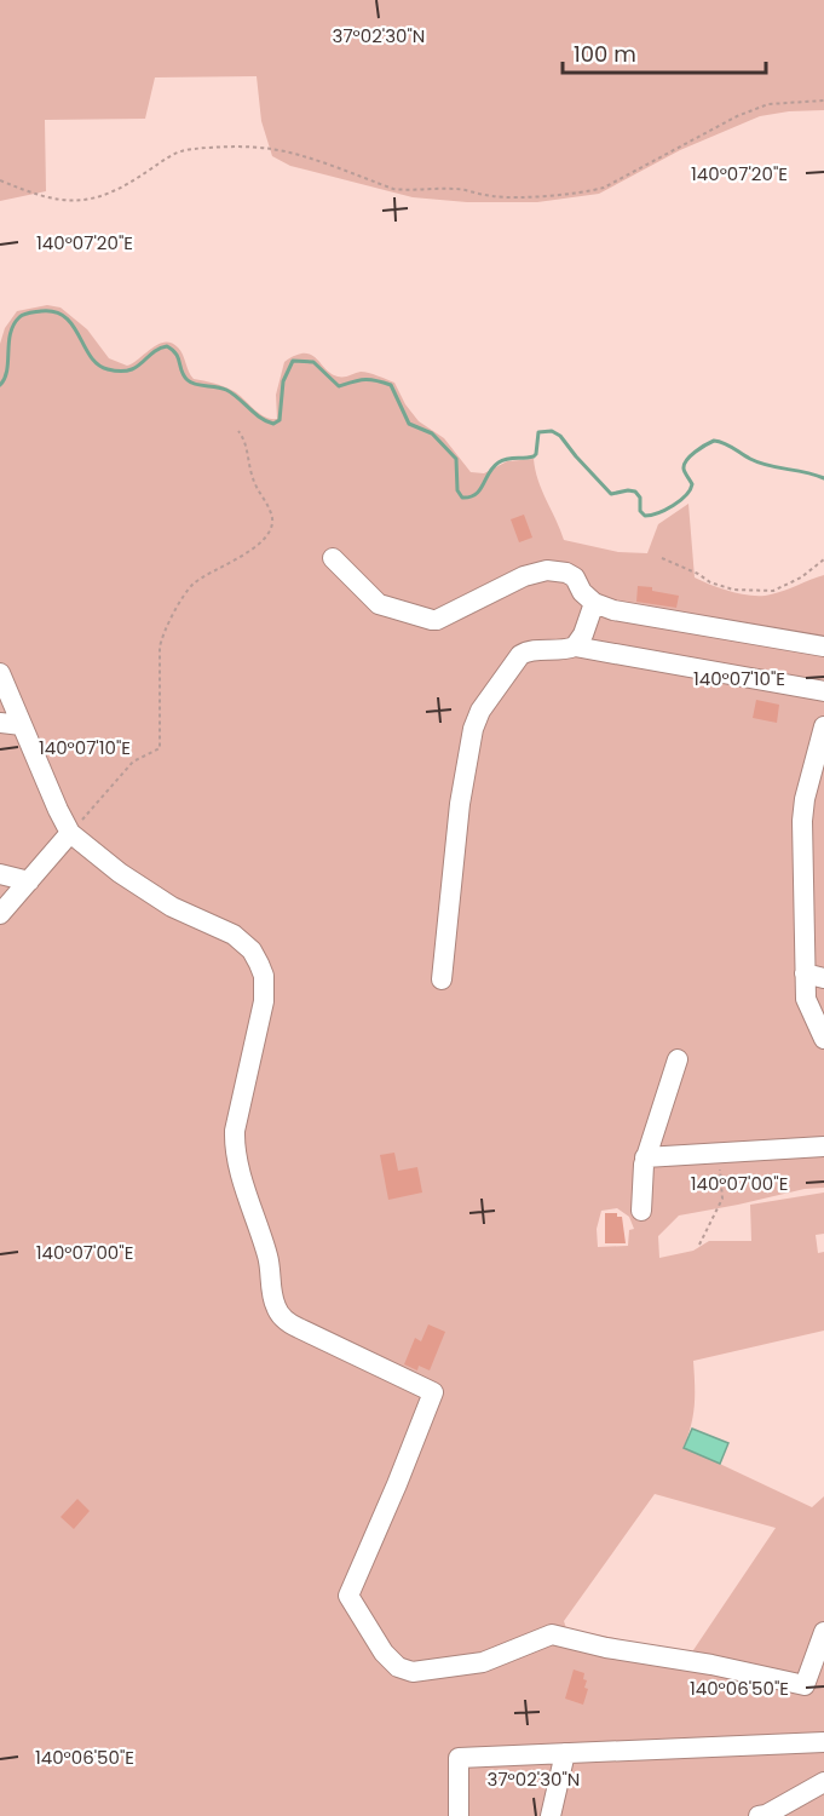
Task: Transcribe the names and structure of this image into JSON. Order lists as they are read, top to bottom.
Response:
{
  "scale_bar": "100 m",
  "coordinates": [
    "37°02'30\"N",
    "140°07'20\"E",
    "140°07'10\"E",
    "140°07'00\"E",
    "140°06'50\"E"
  ]
}
